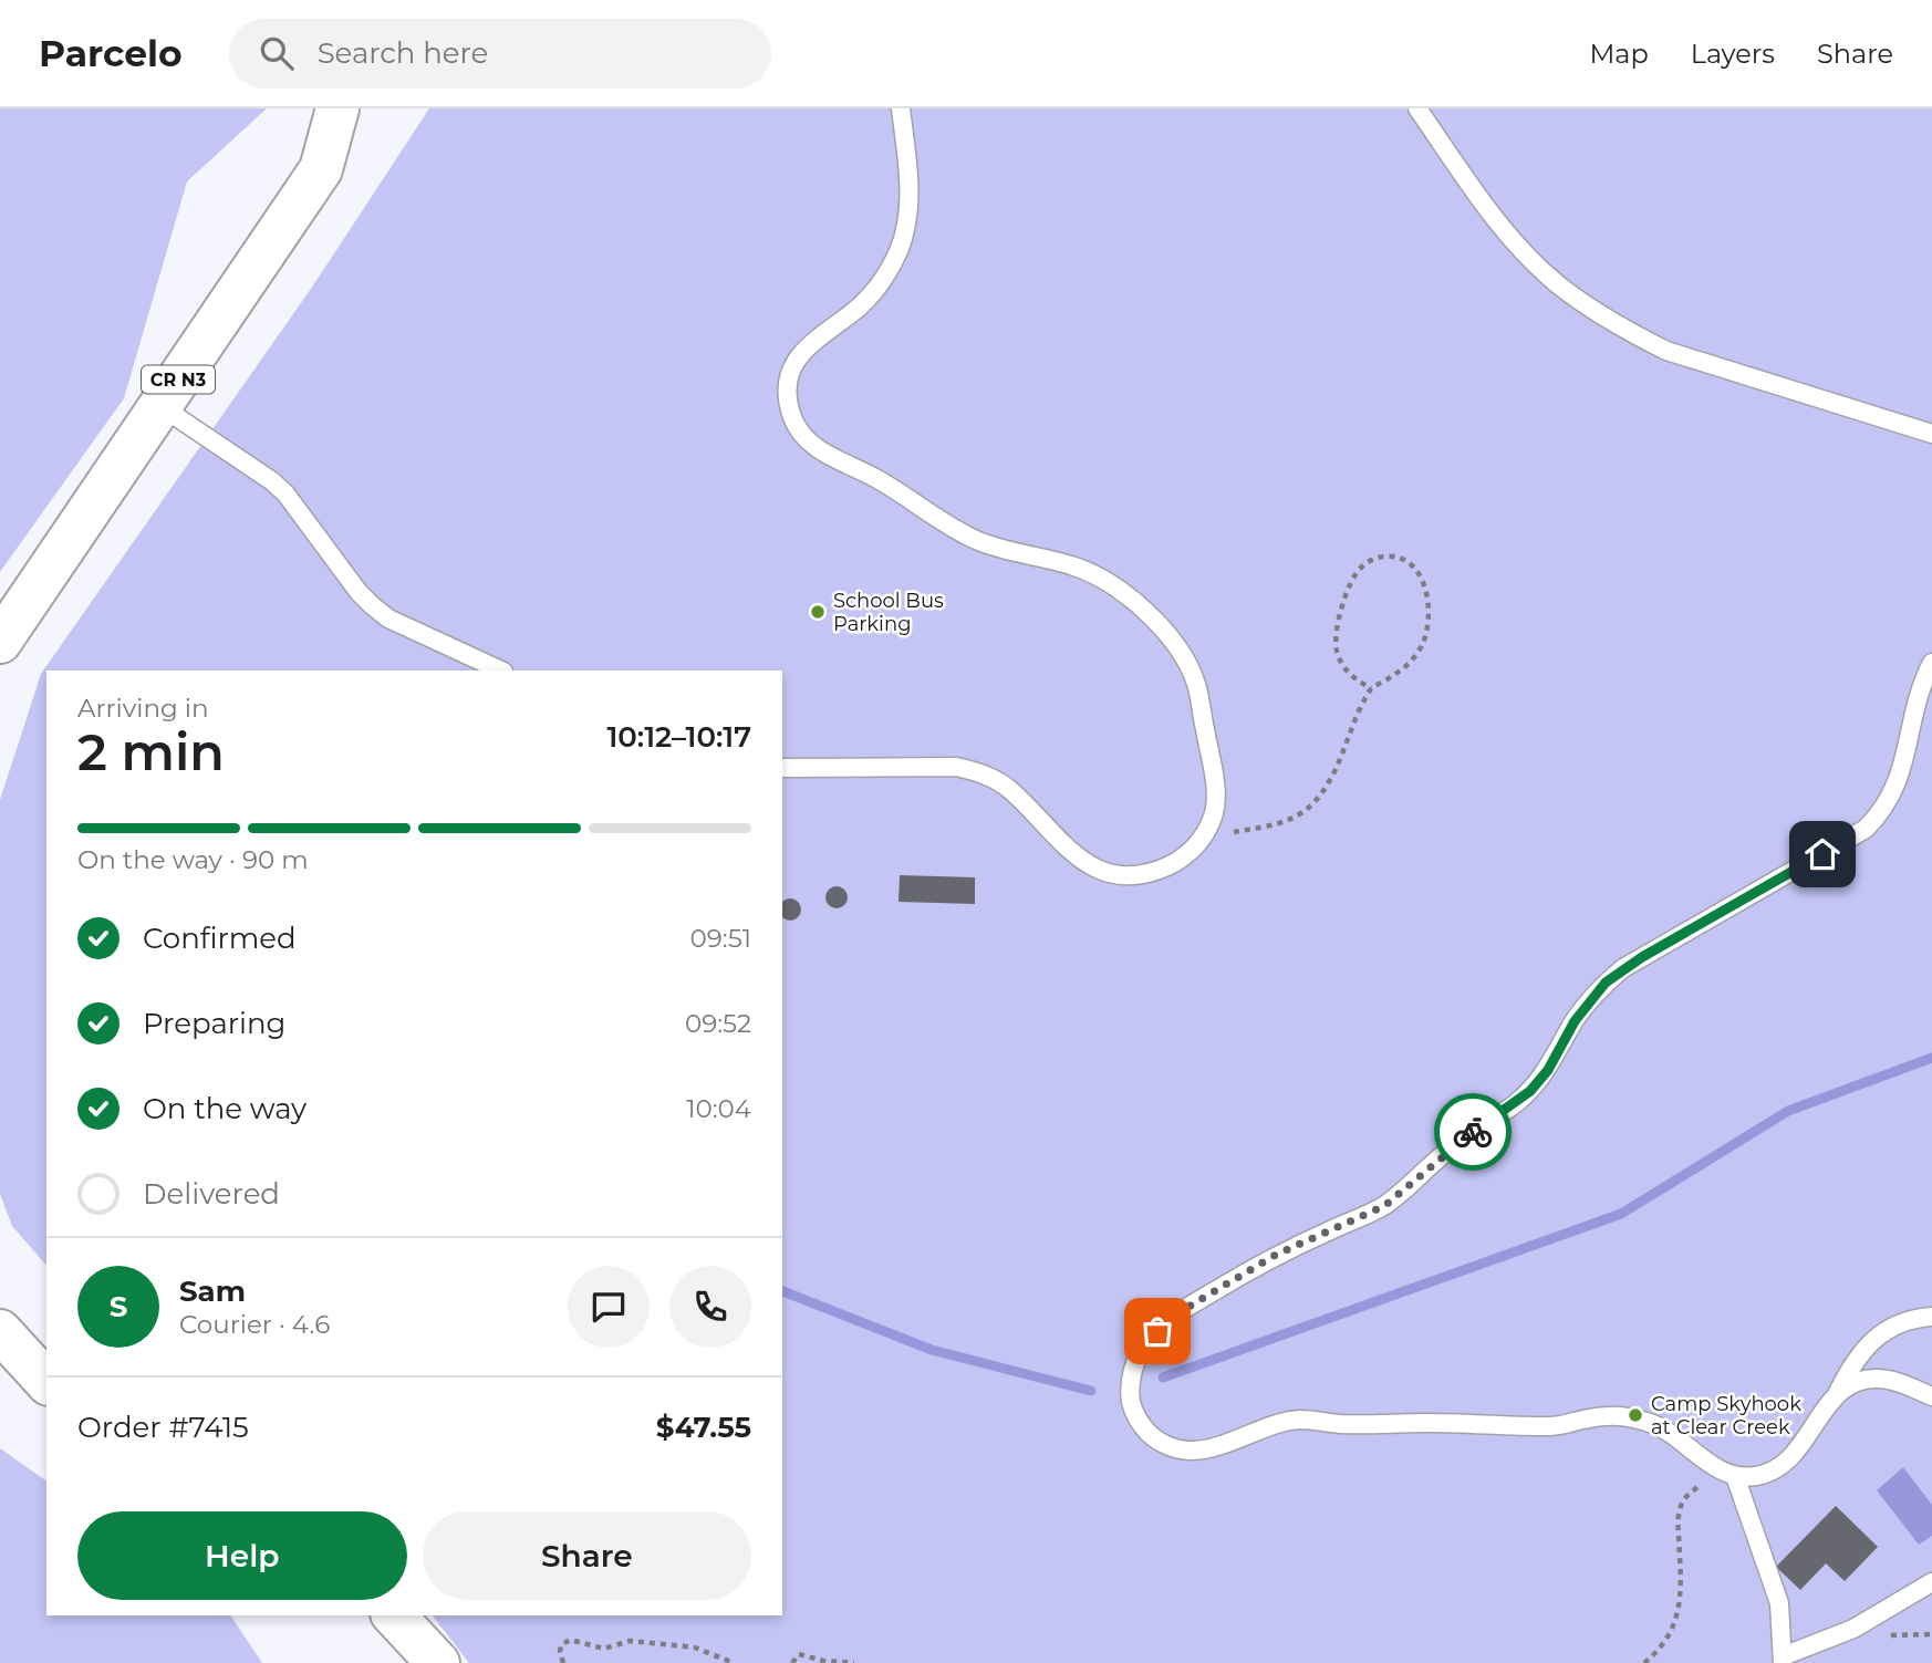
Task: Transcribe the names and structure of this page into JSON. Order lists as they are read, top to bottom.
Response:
{
  "streets": {
    "main road": ["CR N3"]
  },
  "places": ["School Bus Parking", "Camp Skyhook at Clear Creek"],
  "page": {
    "header": "Parcelo",
    "search": "Search here",
    "nav": ["Map", "Layers", "Share"],
    "heading": ["2 min", "Arriving in", "10:12–10:17"],
    "panel": [
      "Sam",
      "Courier · 4.6",
      "Order #7415",
      "$47.55"
    ],
    "bar": "On the way · 90 m",
    "list": [
      ["Confirmed", "09:51"],
      ["Preparing", "09:52"],
      ["On the way", "10:04"],
      "Delivered"
    ],
    "round": "S",
    "buttons": ["Help", "Share"]
  }
}
